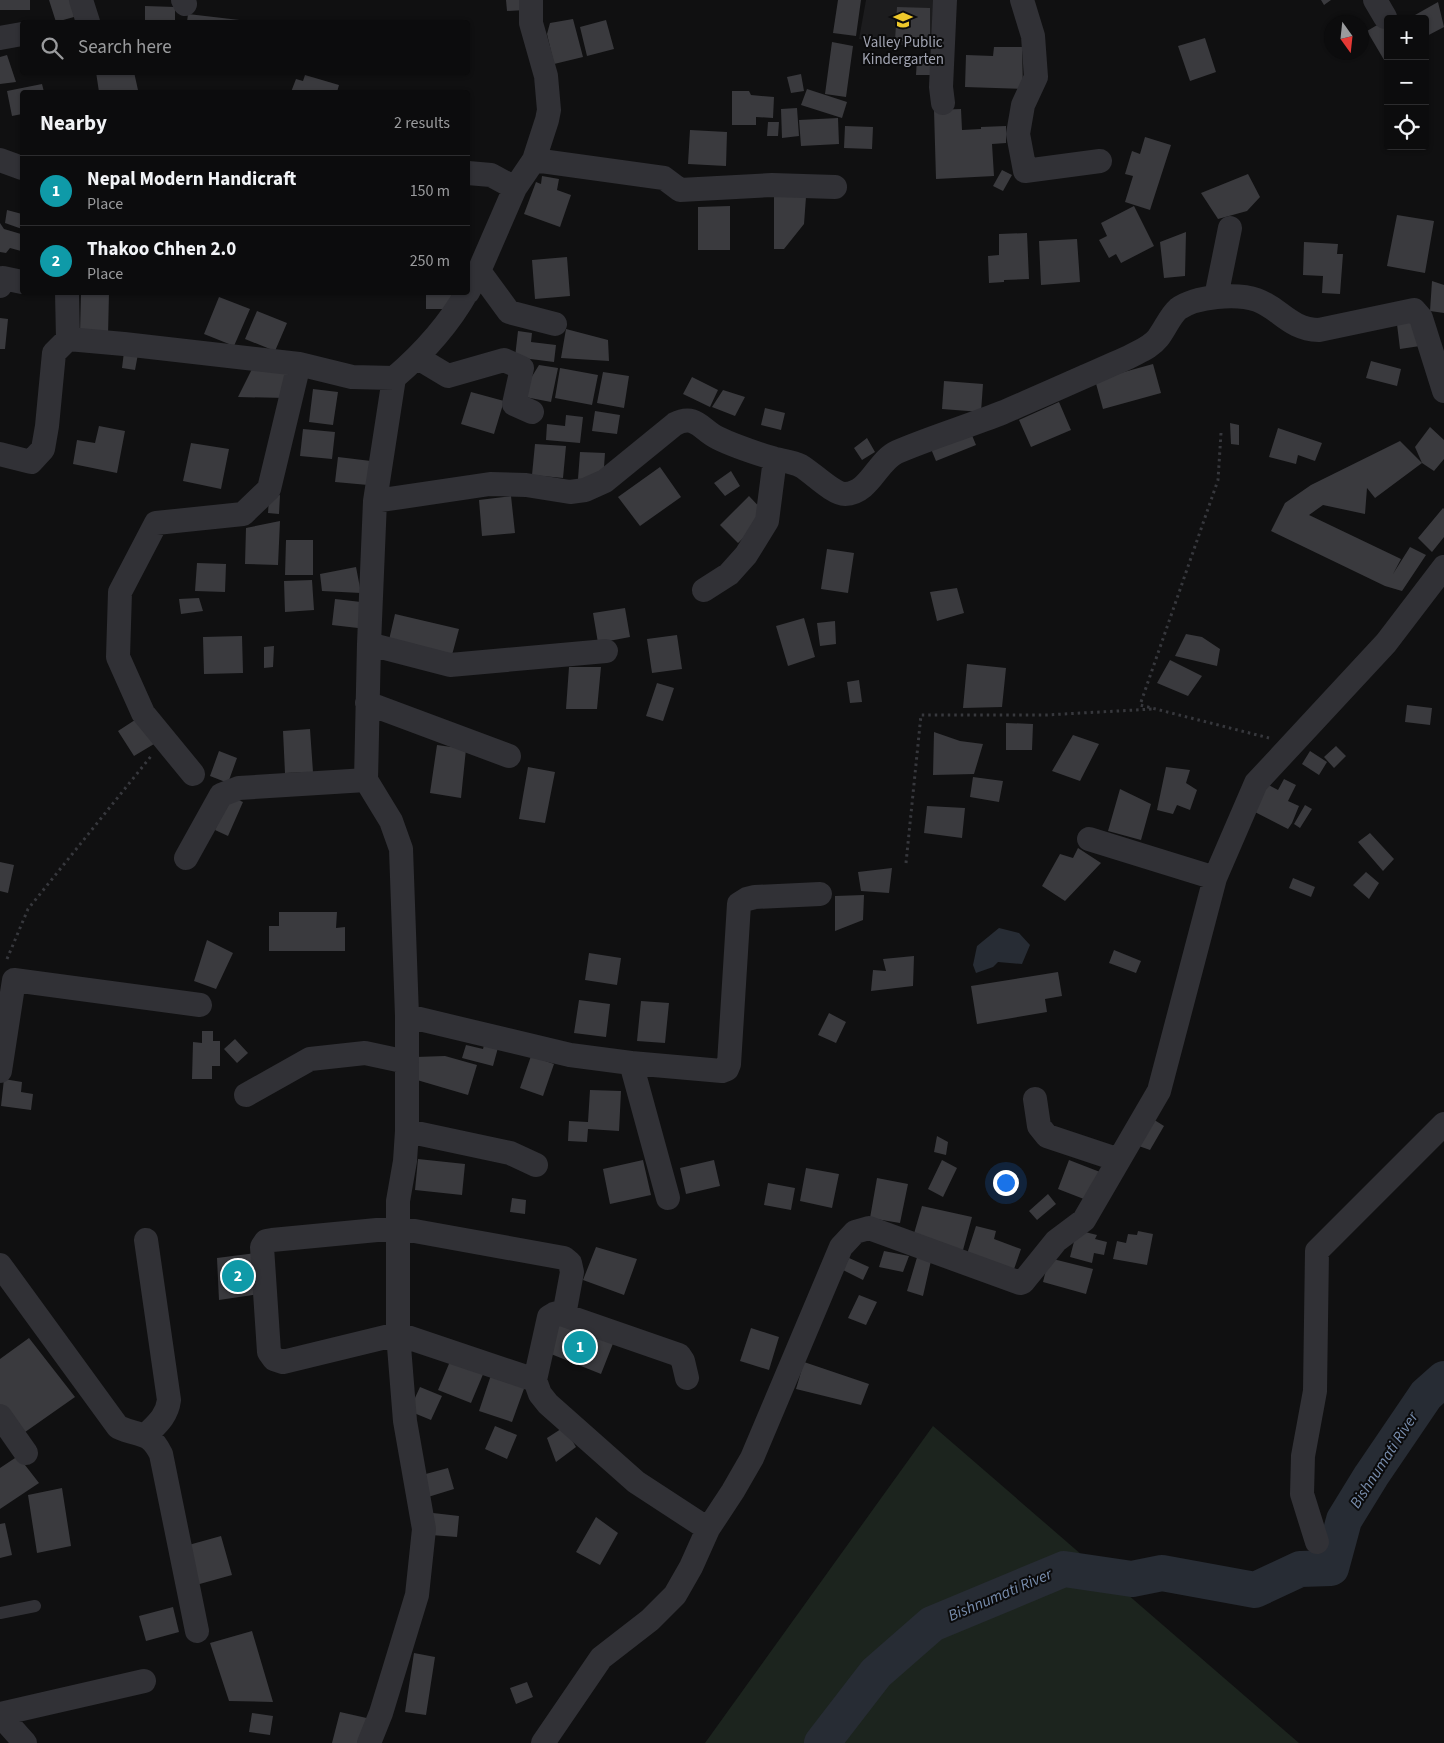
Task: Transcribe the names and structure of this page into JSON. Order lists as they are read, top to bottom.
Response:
{
  "water": ["Bishnumati River"],
  "places": {
    "school or university": ["Valley Public Kindergarten"]
  },
  "north": "bottom",
  "page": {
    "map_buttons": ["+", "−"],
    "search": "Search here",
    "heading": ["Nearby", "2 results"],
    "list": [
      {
        "mark": "1",
        "name": "Nepal Modern Handicraft",
        "note": "Place",
        "value": "150 m"
      },
      {
        "mark": "2",
        "name": "Thakoo Chhen 2.0",
        "note": "Place",
        "value": "250 m"
      }
    ],
    "pins": ["2", "1"]
  }
}
